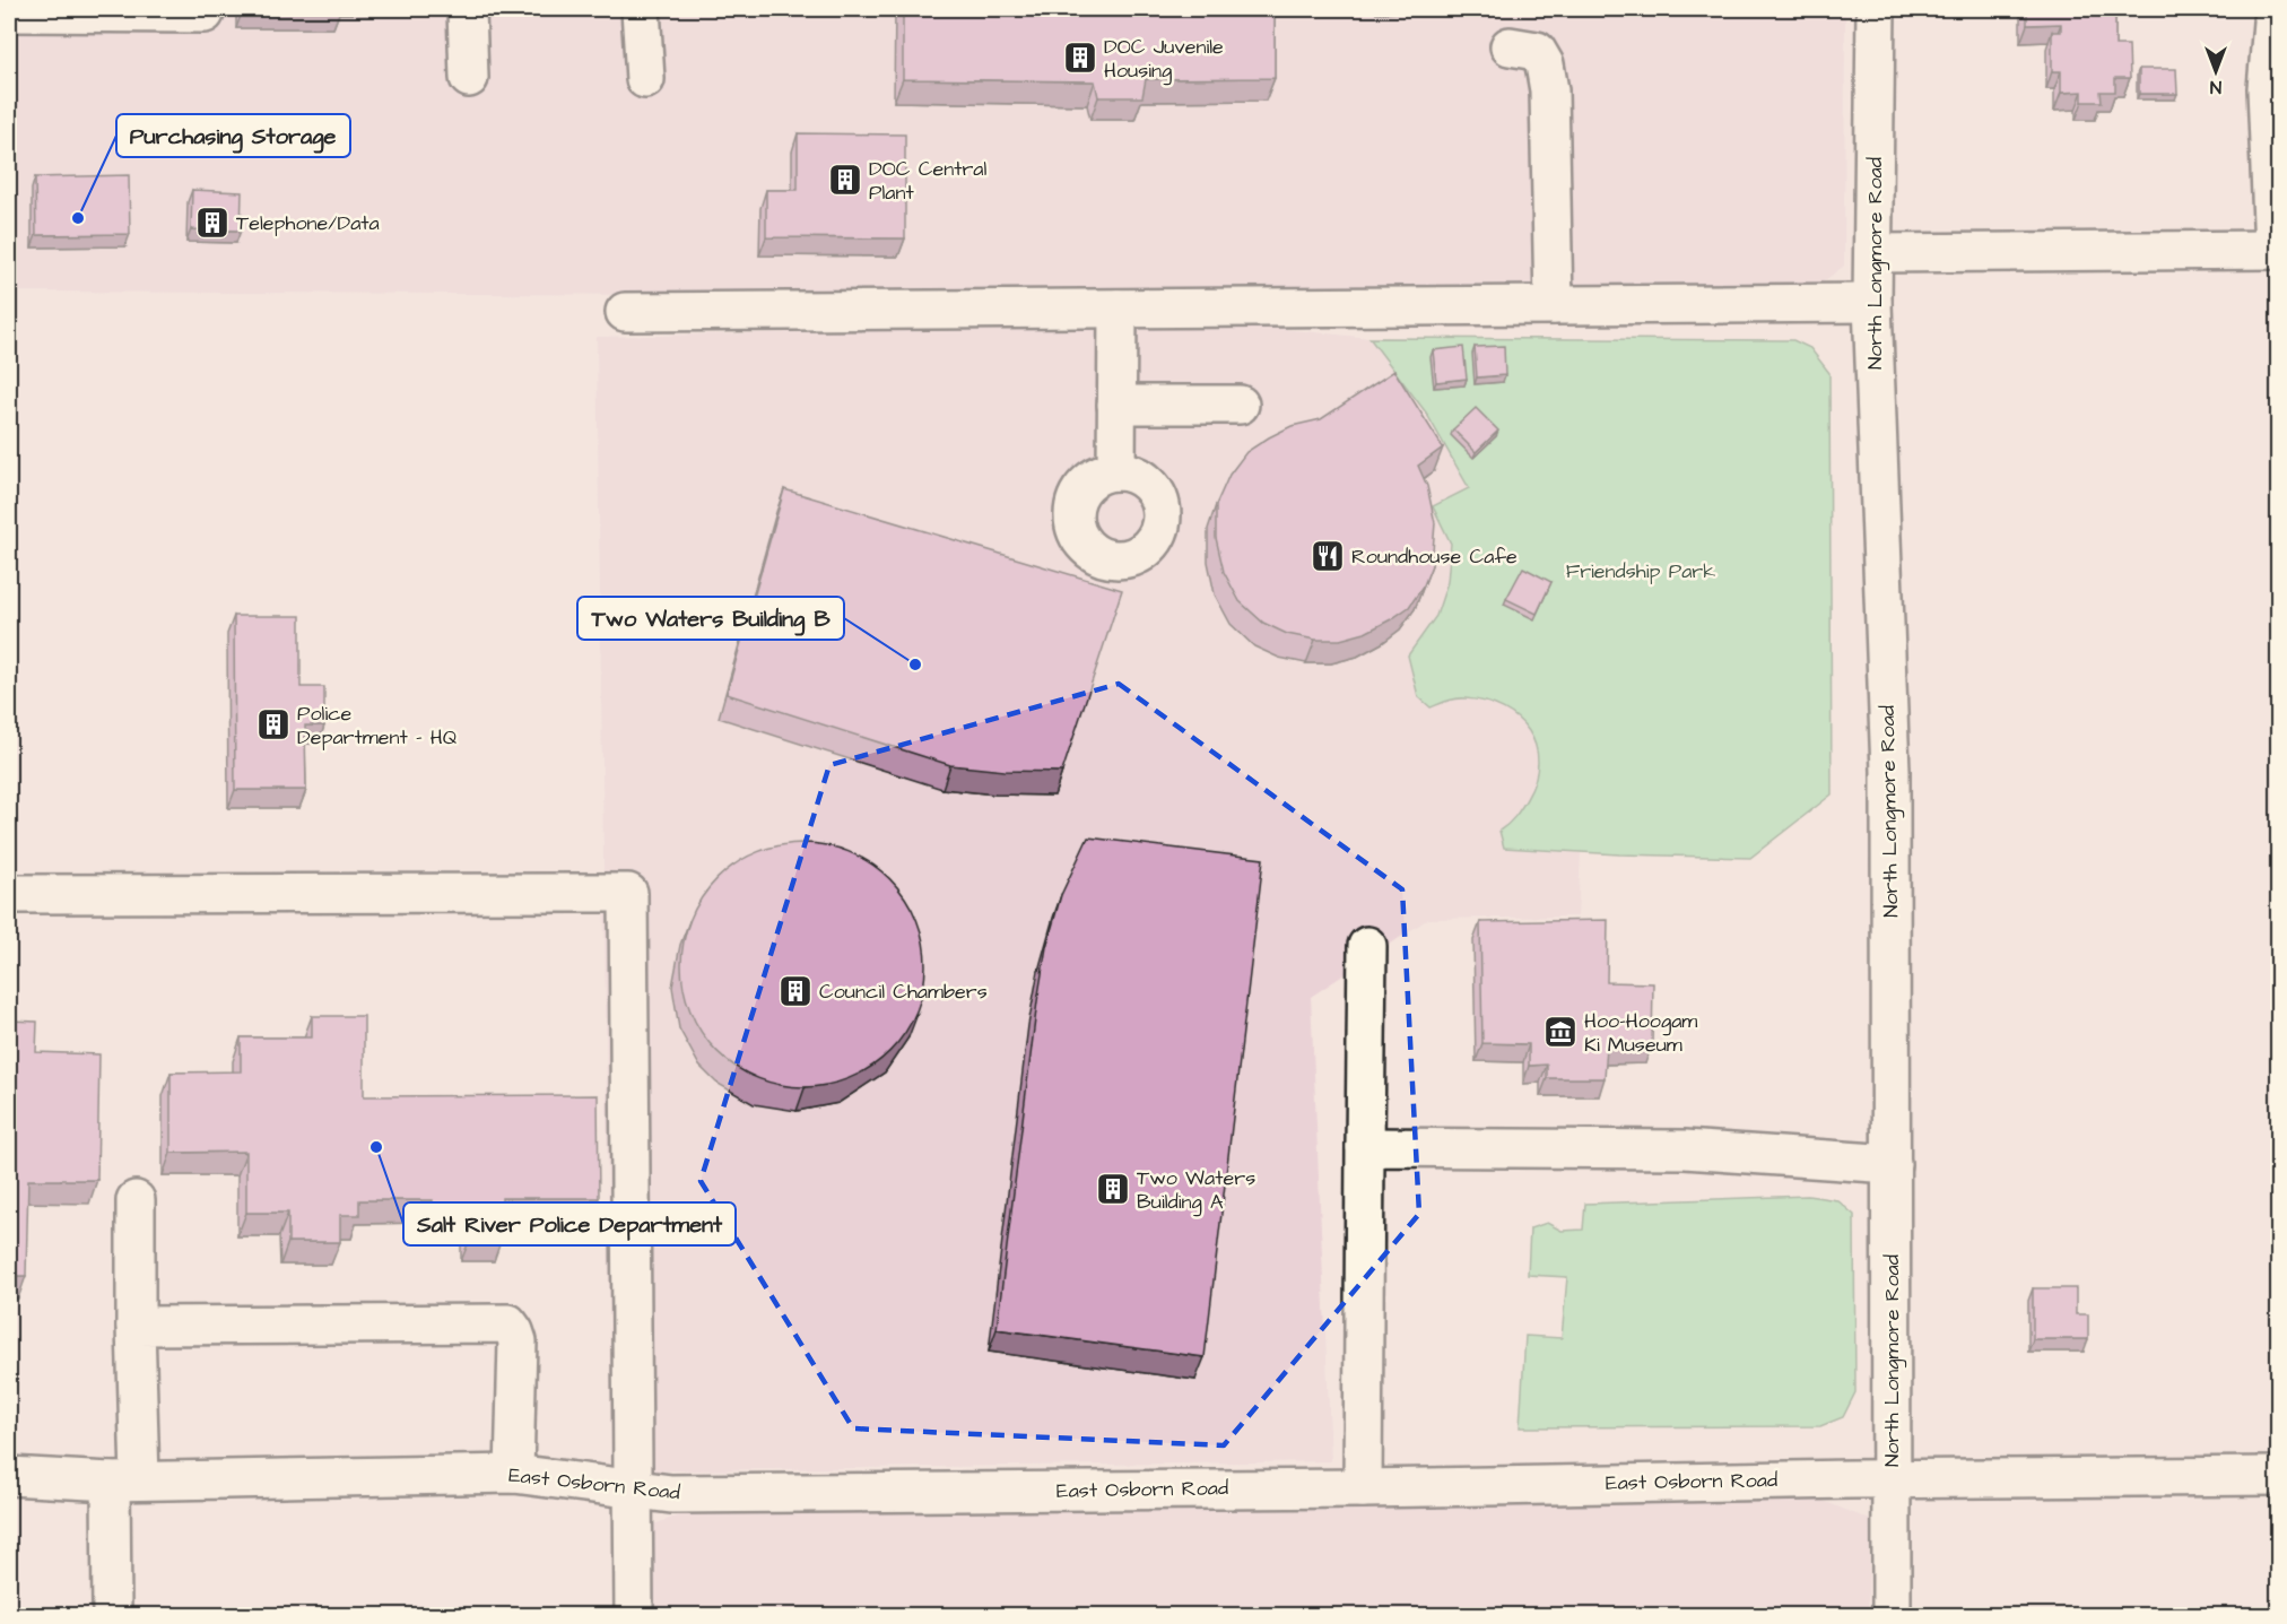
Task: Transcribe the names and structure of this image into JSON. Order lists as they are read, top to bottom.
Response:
{
  "streets": {
    "street": ["North Longmore Road", "East Osborn Road"]
  },
  "crossings": [
    ["North Longmore Road", "East Osborn Road"]
  ],
  "parks": ["Friendship Park"],
  "places": {
    "building": [
      "DOC Juvenile Housing",
      "DOC Central Plant",
      "Telephone/Data",
      "Police Department - HQ",
      "Council Chambers",
      "Two Waters Building A"
    ],
    "other": ["Purchasing Storage", "Two Waters Building B", "Salt River Police Department"],
    "restaurant": ["Roundhouse Cafe"],
    "museum": ["Hoo-Hoogam Ki Museum"]
  },
  "north": "bottom"
}
